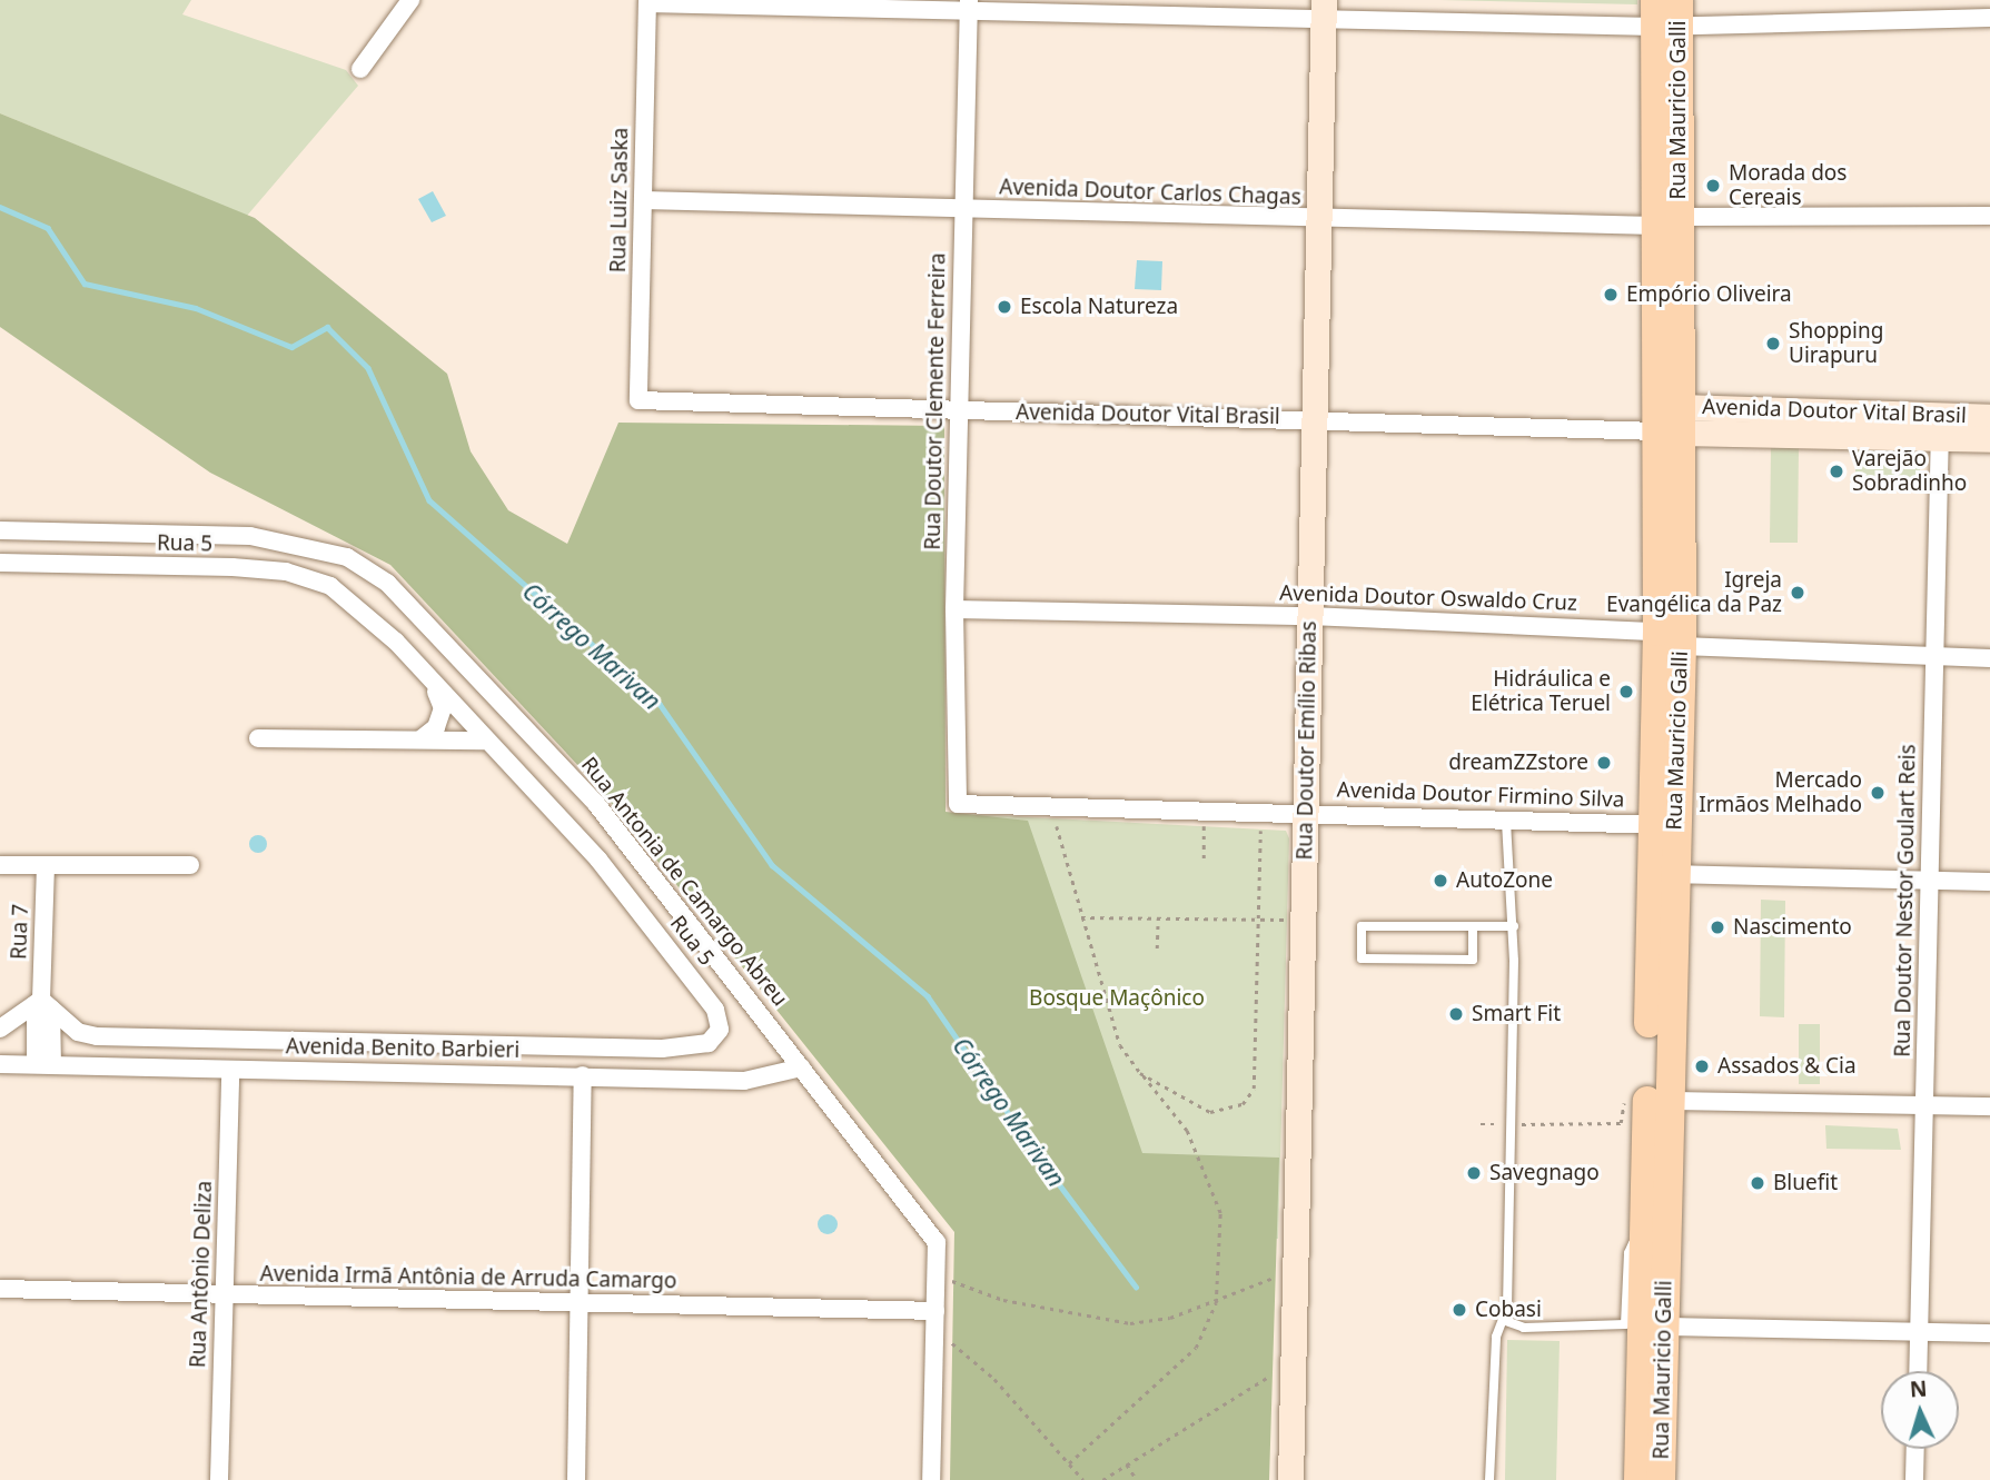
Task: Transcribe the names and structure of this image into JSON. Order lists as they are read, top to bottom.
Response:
{
  "streets": {
    "main road": ["Rua Mauricio Galli"],
    "street": [
      "Avenida Doutor Carlos Chagas",
      "Rua Luiz Saska",
      "Rua Doutor Clemente Ferreira",
      "Avenida Doutor Vital Brasil",
      "Rua 5",
      "Avenida Doutor Oswaldo Cruz",
      "Rua Doutor Emílio Ribas",
      "Avenida Doutor Firmino Silva",
      "Rua Antonia de Camargo Abreu",
      "Rua Doutor Nestor Goulart Reis",
      "Rua 7",
      "Avenida Benito Barbieri",
      "Rua Antônio Deliza",
      "Avenida Irmã Antônia de Arruda Camargo"
    ]
  },
  "crossings": [
    ["Rua Mauricio Galli", "Avenida Doutor Carlos Chagas"],
    ["Rua Mauricio Galli", "Avenida Doutor Vital Brasil"],
    ["Rua Mauricio Galli", "Avenida Doutor Oswaldo Cruz"],
    ["Rua Mauricio Galli", "Avenida Doutor Firmino Silva"],
    ["Avenida Doutor Carlos Chagas", "Rua Luiz Saska"],
    ["Avenida Doutor Carlos Chagas", "Rua Doutor Clemente Ferreira"],
    ["Avenida Doutor Carlos Chagas", "Rua Doutor Emílio Ribas"],
    ["Rua Luiz Saska", "Avenida Doutor Vital Brasil"],
    ["Rua Doutor Clemente Ferreira", "Avenida Doutor Vital Brasil"],
    ["Rua Doutor Clemente Ferreira", "Avenida Doutor Oswaldo Cruz"],
    ["Rua Doutor Clemente Ferreira", "Avenida Doutor Firmino Silva"],
    ["Avenida Doutor Vital Brasil", "Rua Doutor Emílio Ribas"],
    ["Avenida Doutor Vital Brasil", "Rua Doutor Nestor Goulart Reis"],
    ["Rua 5", "Rua 7"],
    ["Avenida Doutor Oswaldo Cruz", "Rua Doutor Emílio Ribas"],
    ["Avenida Doutor Oswaldo Cruz", "Rua Doutor Nestor Goulart Reis"],
    ["Rua Doutor Emílio Ribas", "Avenida Doutor Firmino Silva"],
    ["Rua Antonia de Camargo Abreu", "Avenida Benito Barbieri"],
    ["Rua Antonia de Camargo Abreu", "Avenida Irmã Antônia de Arruda Camargo"],
    ["Rua 7", "Avenida Benito Barbieri"],
    ["Avenida Benito Barbieri", "Rua Antônio Deliza"],
    ["Rua Antônio Deliza", "Avenida Irmã Antônia de Arruda Camargo"]
  ],
  "water": ["Córrego Marivan"],
  "parks": ["Bosque Maçônico"],
  "places": [
    "Morada dos Cereais",
    "Empório Oliveira",
    "Escola Natureza",
    "Shopping Uirapuru",
    "Varejão Sobradinho",
    "Igreja Evangélica da Paz",
    "Hidráulica e Elétrica Teruel",
    "dreamZZstore",
    "Mercado Irmãos Melhado",
    "AutoZone",
    "Nascimento",
    "Smart Fit",
    "Assados & Cia",
    "Savegnago",
    "Bluefit",
    "Cobasi"
  ],
  "north": "top"
}
